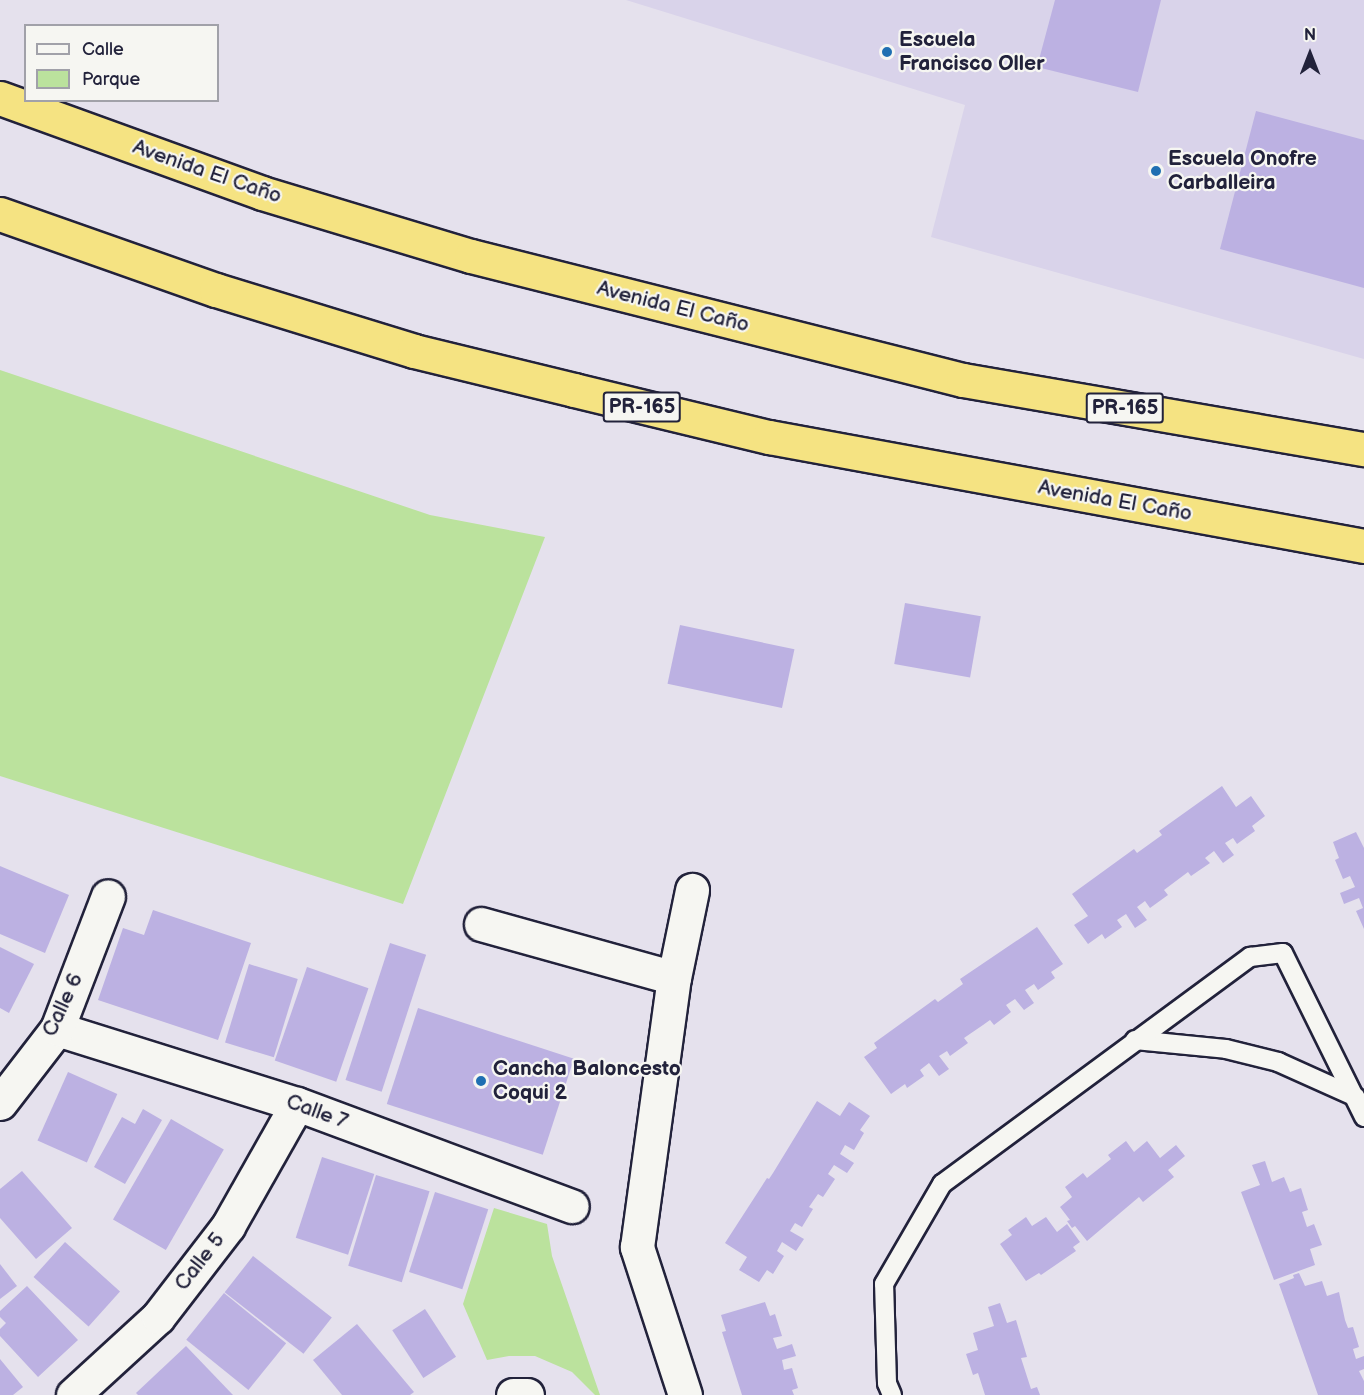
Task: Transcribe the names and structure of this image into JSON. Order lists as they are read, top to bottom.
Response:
{
  "streets": {
    "highway": ["Avenida El Caño", "PR-165"],
    "street": ["Calle 6", "Calle 7", "Calle 5"]
  },
  "crossings": [
    ["Calle 6", "Calle 7"],
    ["Calle 7", "Calle 5"]
  ],
  "places": ["Escuela Francisco Oller", "Escuela Onofre Carballeira", "Cancha Baloncesto Coqui 2"],
  "legend": ["Calle", "Parque"],
  "north": "top"
}
